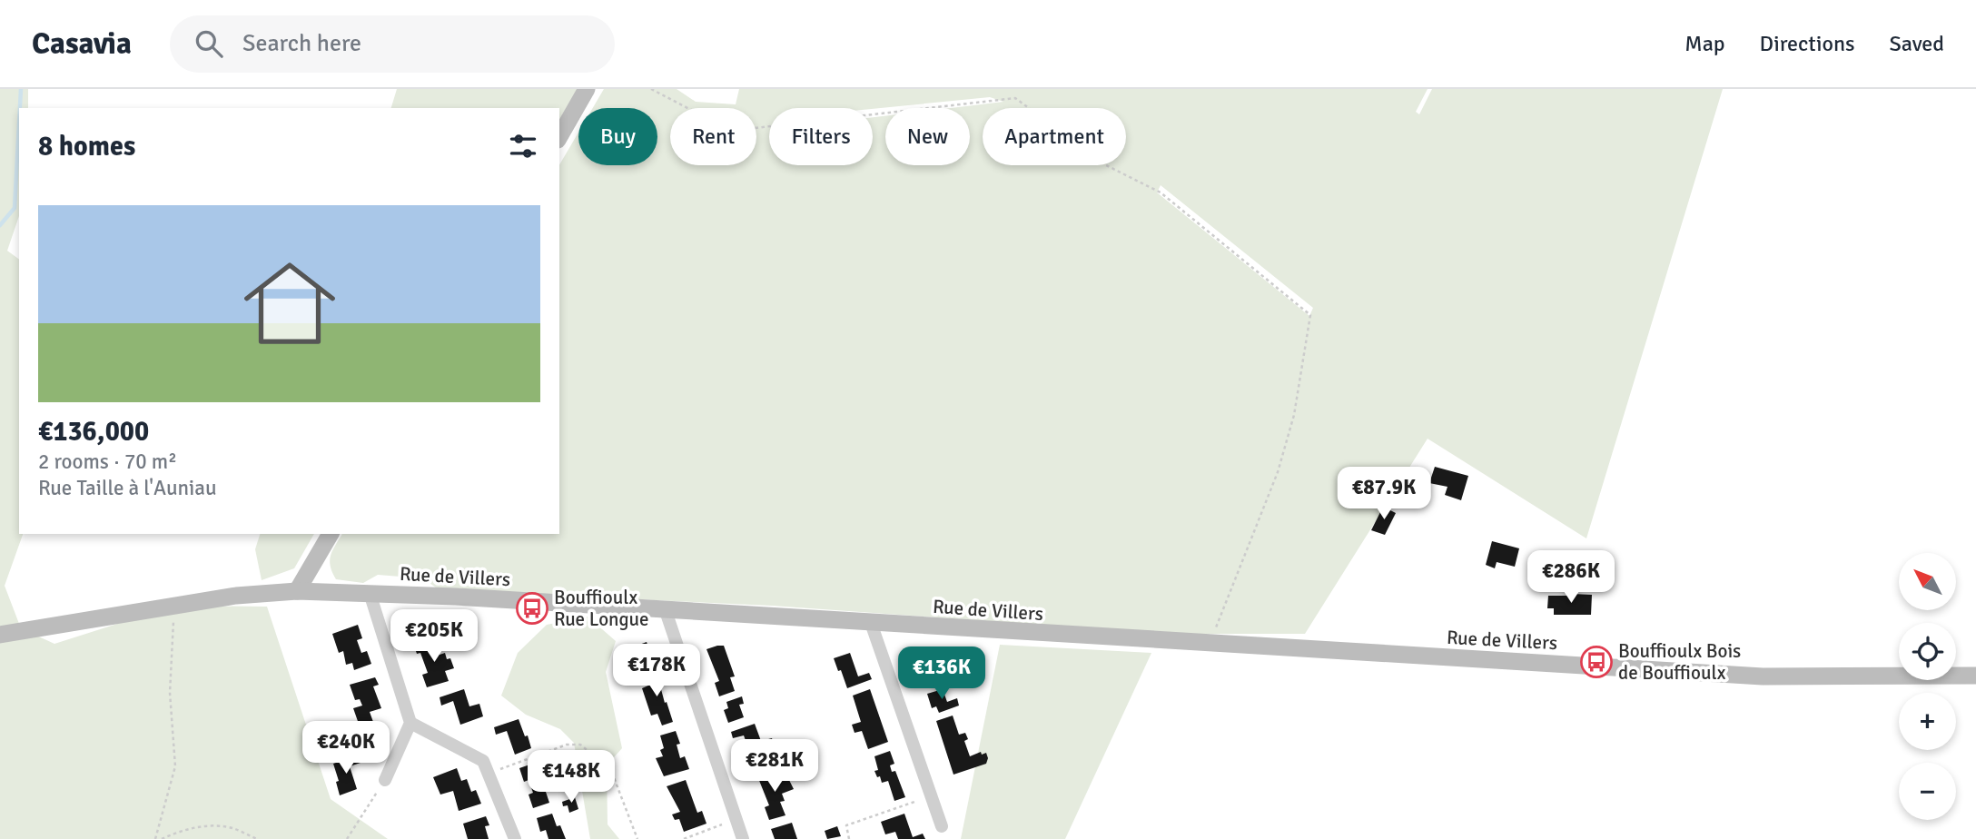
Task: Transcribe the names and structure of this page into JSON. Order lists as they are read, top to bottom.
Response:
{
  "streets": {
    "street": ["Rue de Villers"]
  },
  "places": {
    "bus stop": ["Bouffioulx Rue Longue", "Bouffioulx Bois de Bouffioulx"]
  },
  "north": "top left",
  "page": {
    "header": "Casavia",
    "search": "Search here",
    "nav": ["Map", "Directions", "Saved"],
    "chip": [
      "Buy",
      "Rent",
      "Filters",
      "New",
      "Apartment"
    ],
    "heading": "8 homes",
    "list": [
      {
        "name": "€136,000",
        "note": "2 rooms · 70 m² · Rue Taille à l'Auniau"
      }
    ],
    "price": [
      "€87.9K",
      "€286K",
      "€205K",
      "€178K",
      "€136K",
      "€240K",
      "€281K",
      "€148K"
    ],
    "map_buttons": ["+", "−"]
  }
}
